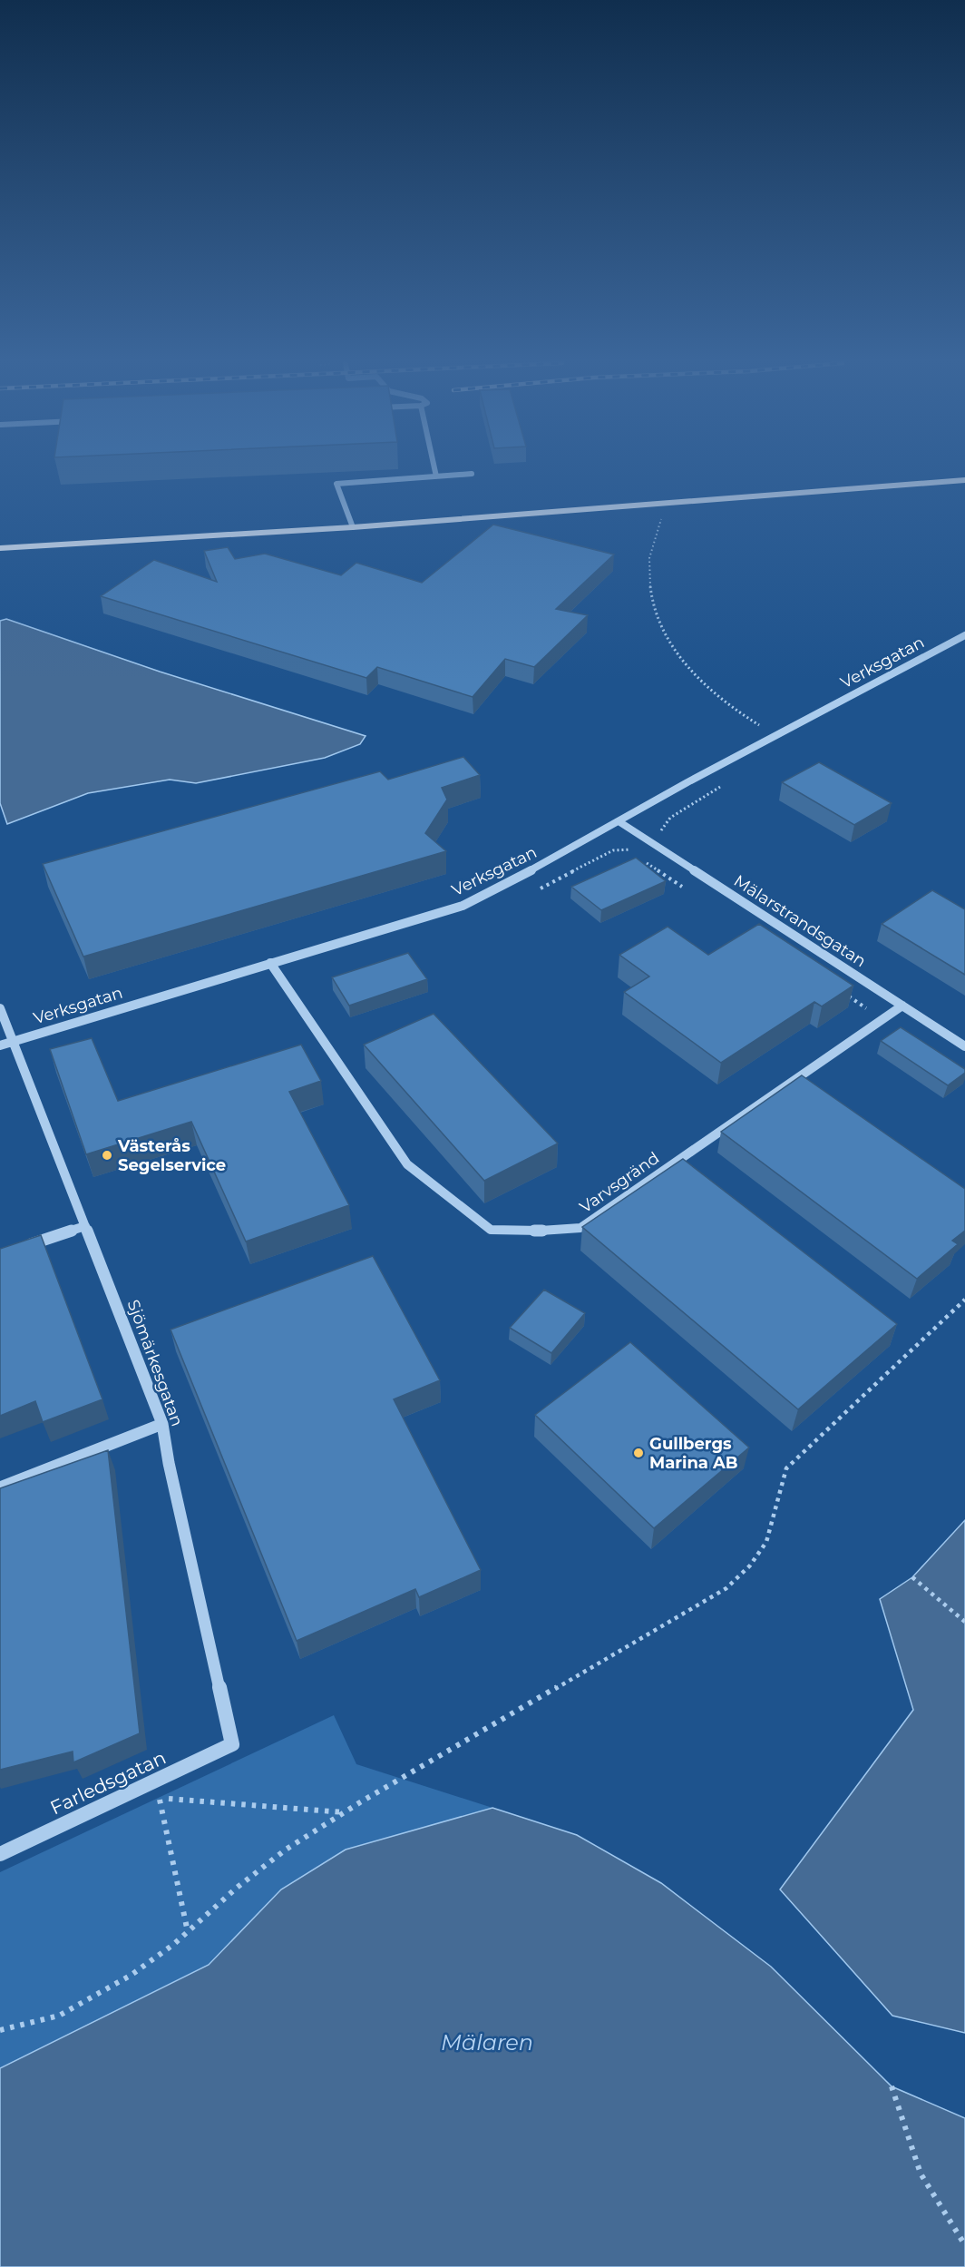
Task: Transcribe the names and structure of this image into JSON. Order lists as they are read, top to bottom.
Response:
{
  "streets": {
    "street": [
      "Verksgatan",
      "Mälarstrandsgatan",
      "Varvsgränd",
      "Sjömärkesgatan",
      "Farledsgatan"
    ]
  },
  "crossings": [
    ["Verksgatan", "Mälarstrandsgatan"],
    ["Verksgatan", "Varvsgränd"],
    ["Verksgatan", "Sjömärkesgatan"],
    ["Mälarstrandsgatan", "Varvsgränd"],
    ["Sjömärkesgatan", "Farledsgatan"]
  ],
  "water": ["Mälaren"],
  "places": ["Västerås Segelservice", "Gullbergs Marina AB"]
}
